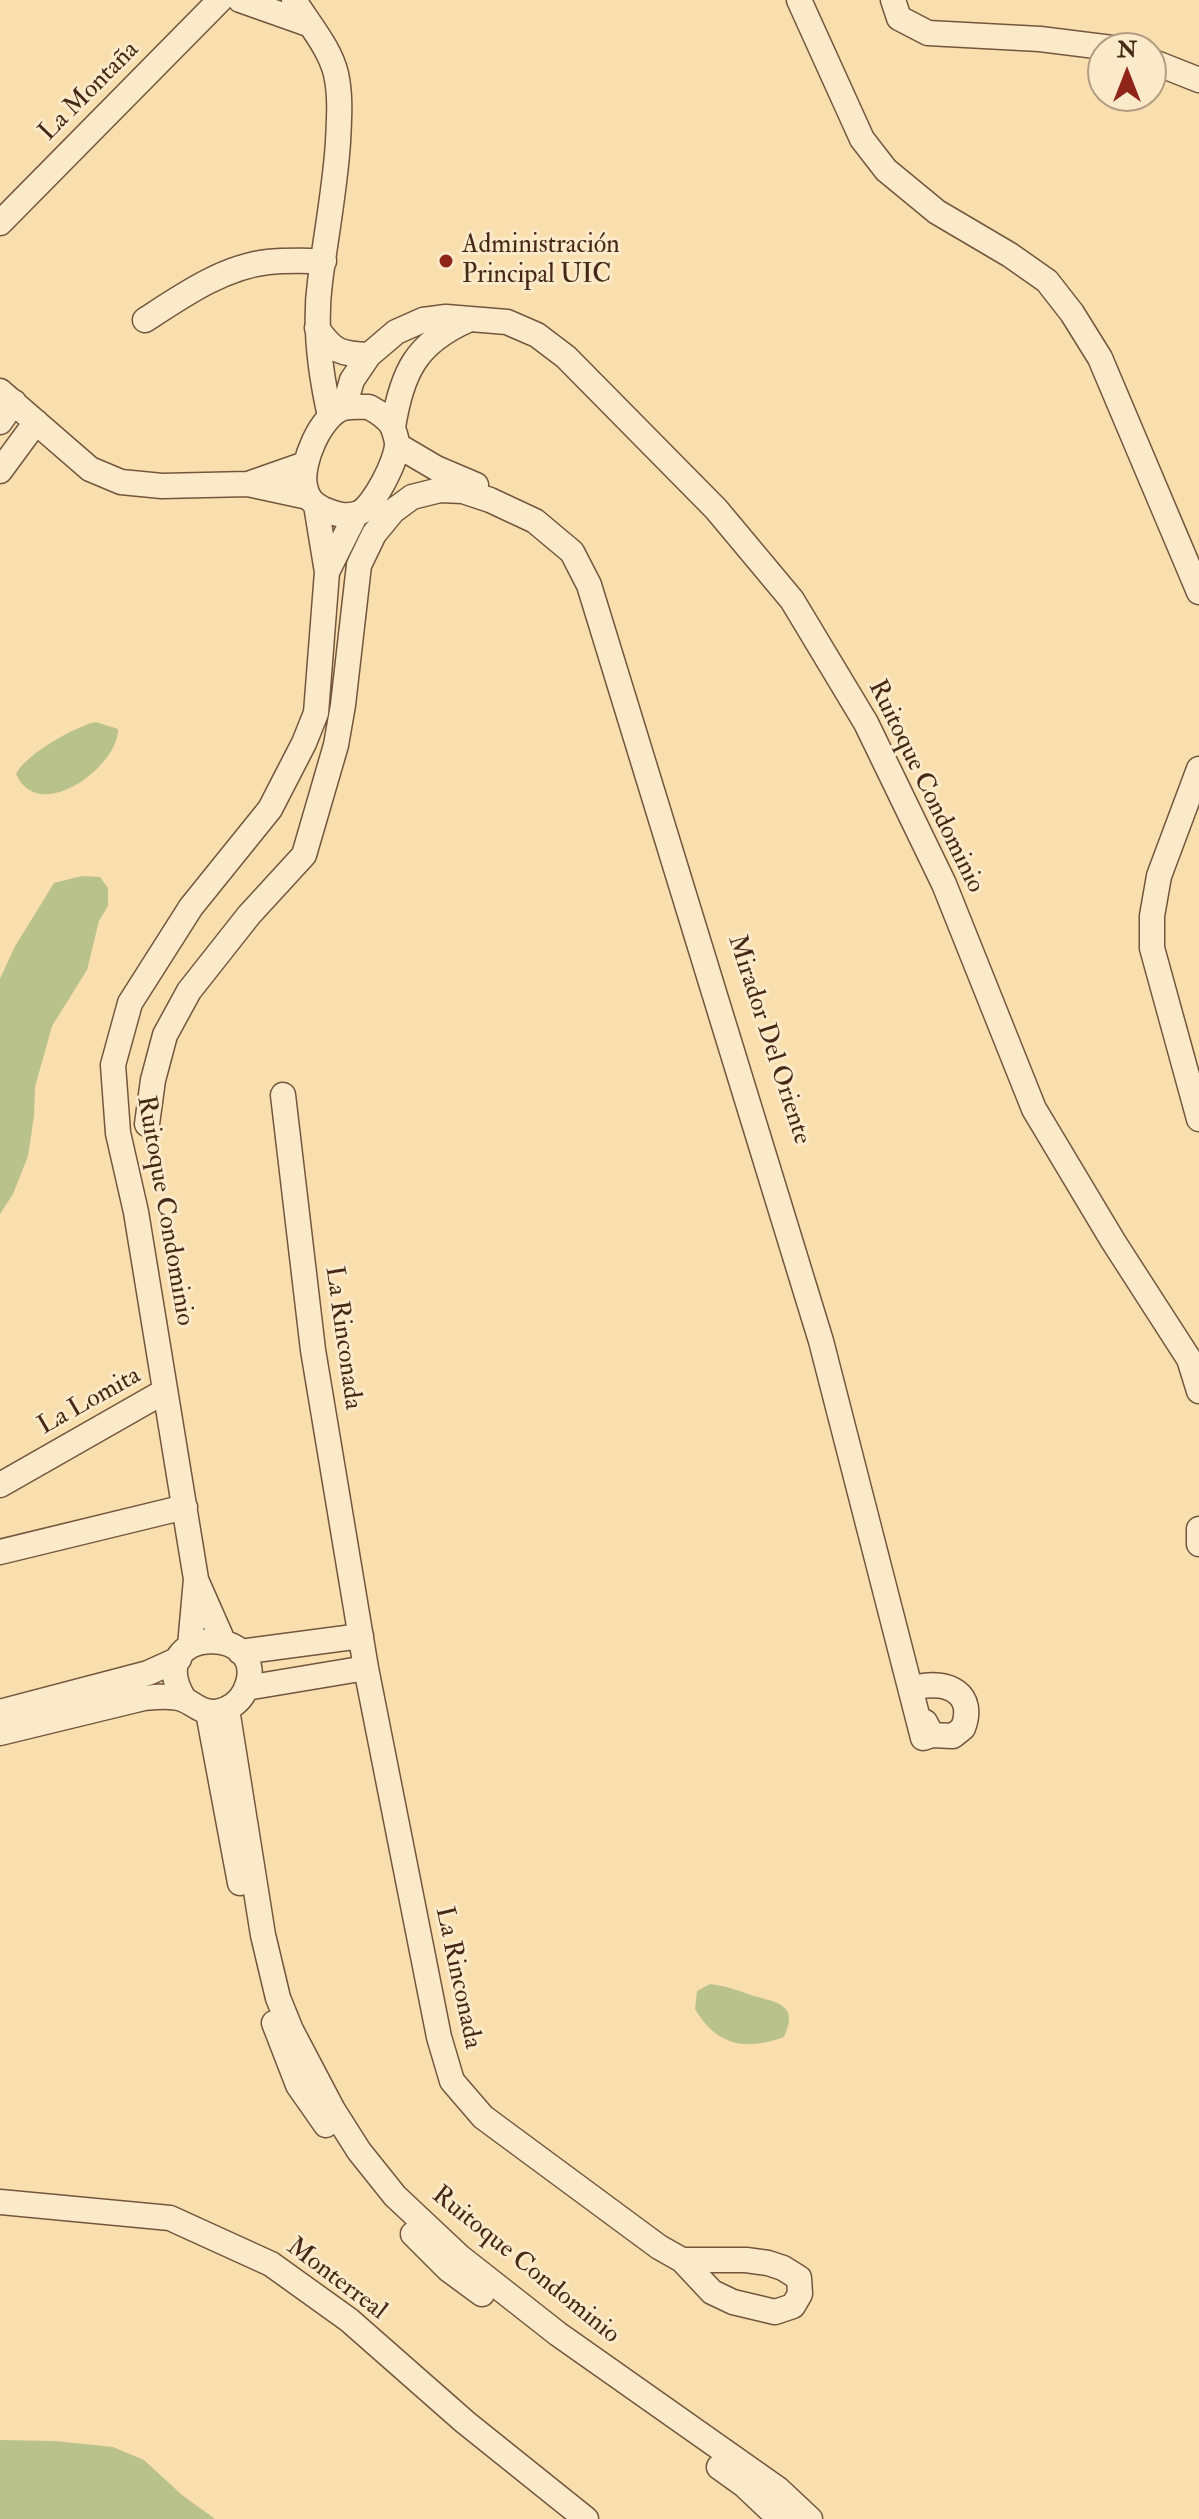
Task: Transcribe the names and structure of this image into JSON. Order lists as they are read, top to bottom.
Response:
{
  "streets": {
    "street": [
      "La Montaña",
      "Ruitoque Condominio",
      "Mirador Del Oriente",
      "La Rinconada",
      "La Lomita",
      "Monterreal"
    ]
  },
  "crossings": [
    ["Ruitoque Condominio", "Mirador Del Oriente"],
    ["Ruitoque Condominio", "La Lomita"]
  ],
  "places": ["Administración Principal UIC"],
  "north": "top"
}
